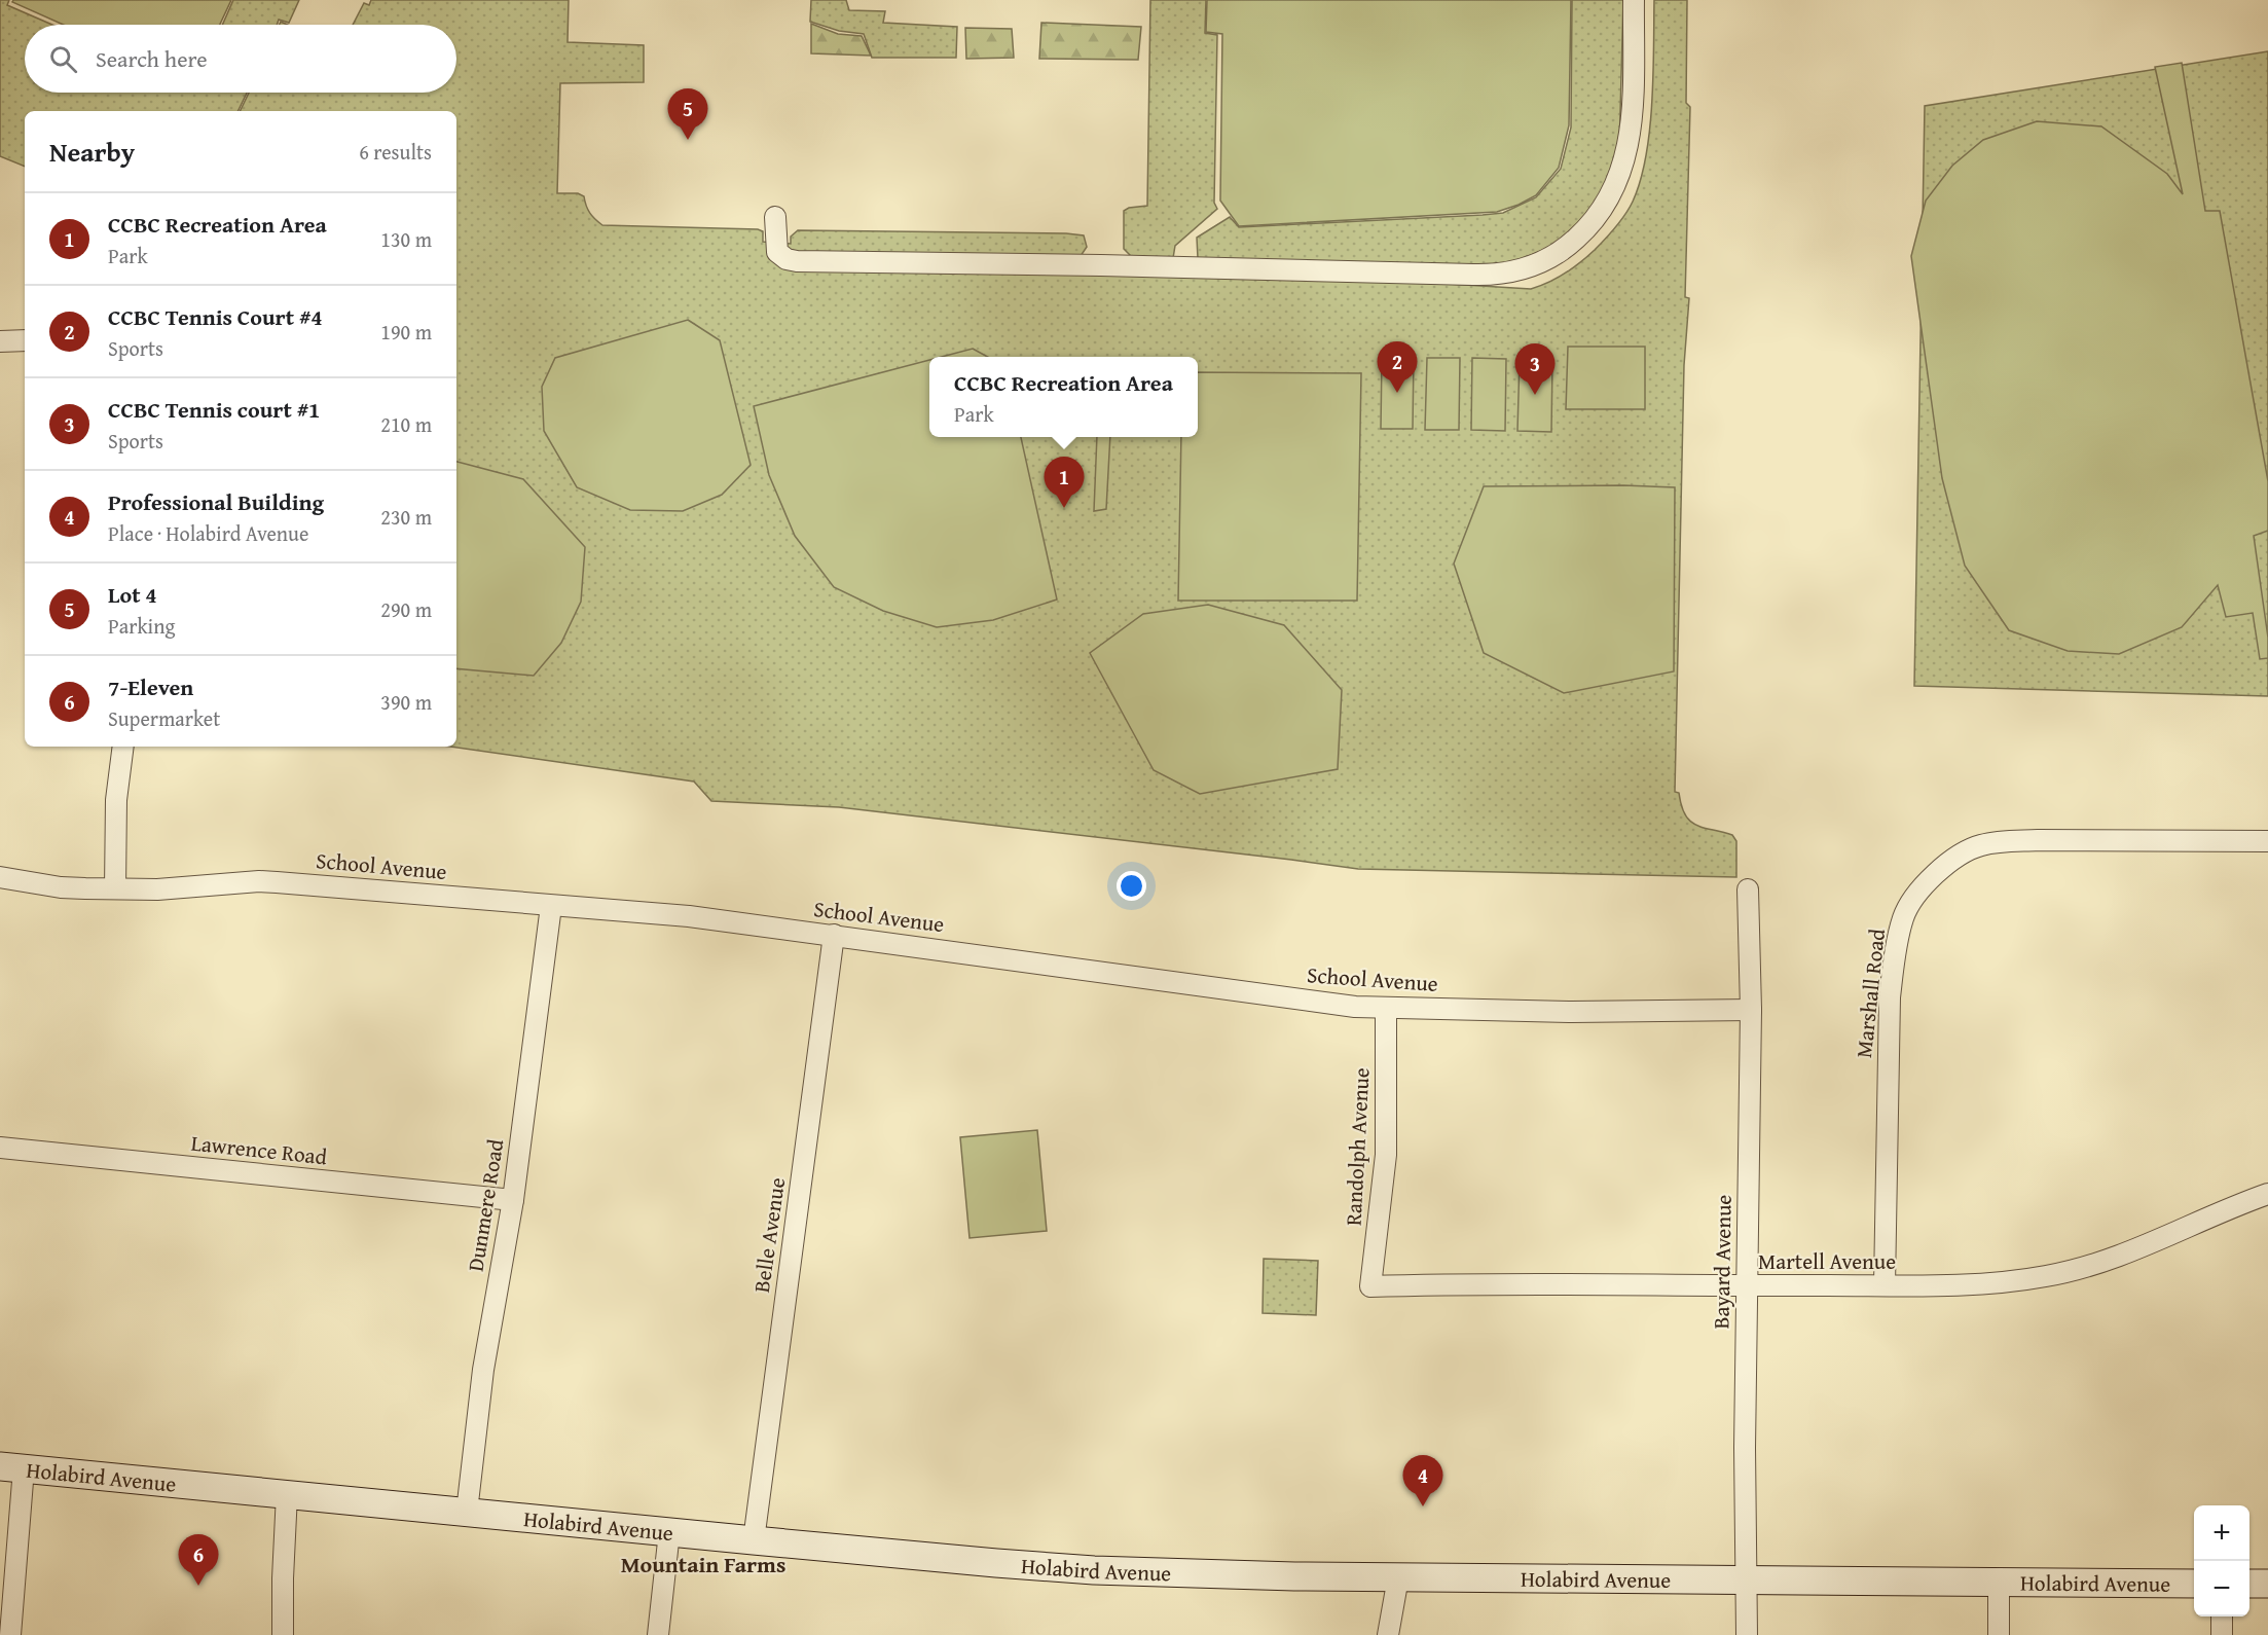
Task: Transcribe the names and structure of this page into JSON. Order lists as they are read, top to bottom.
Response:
{
  "streets": {
    "main road": ["Holabird Avenue"],
    "street": [
      "School Avenue",
      "Marshall Road",
      "Randolph Avenue",
      "Lawrence Road",
      "Dunmere Road",
      "Belle Avenue",
      "Martell Avenue",
      "Bayard Avenue"
    ]
  },
  "crossings": [
    ["School Avenue", "Randolph Avenue"],
    ["School Avenue", "Dunmere Road"],
    ["School Avenue", "Belle Avenue"],
    ["School Avenue", "Bayard Avenue"],
    ["Marshall Road", "Martell Avenue"],
    ["Randolph Avenue", "Martell Avenue"],
    ["Lawrence Road", "Dunmere Road"],
    ["Dunmere Road", "Holabird Avenue"],
    ["Belle Avenue", "Holabird Avenue"],
    ["Martell Avenue", "Bayard Avenue"],
    ["Bayard Avenue", "Holabird Avenue"]
  ],
  "districts": ["Mountain Farms"],
  "page": {
    "search": "Search here",
    "pins": [
      "5",
      "2",
      "3",
      "1",
      "4",
      "6"
    ],
    "heading": ["Nearby", "6 results"],
    "list": [
      {
        "mark": "1",
        "name": "CCBC Recreation Area",
        "note": "Park",
        "value": "130 m"
      },
      {
        "mark": "2",
        "name": "CCBC Tennis Court #4",
        "note": "Sports",
        "value": "190 m"
      },
      {
        "mark": "3",
        "name": "CCBC Tennis court #1",
        "note": "Sports",
        "value": "210 m"
      },
      {
        "mark": "4",
        "name": "Professional Building",
        "note": "Place · Holabird Avenue",
        "value": "230 m"
      },
      {
        "mark": "5",
        "name": "Lot 4",
        "note": "Parking",
        "value": "290 m"
      },
      {
        "mark": "6",
        "name": "7-Eleven",
        "note": "Supermarket",
        "value": "390 m"
      }
    ],
    "popup": ["CCBC Recreation Area", "Park"],
    "map_buttons": ["+", "−"]
  }
}
